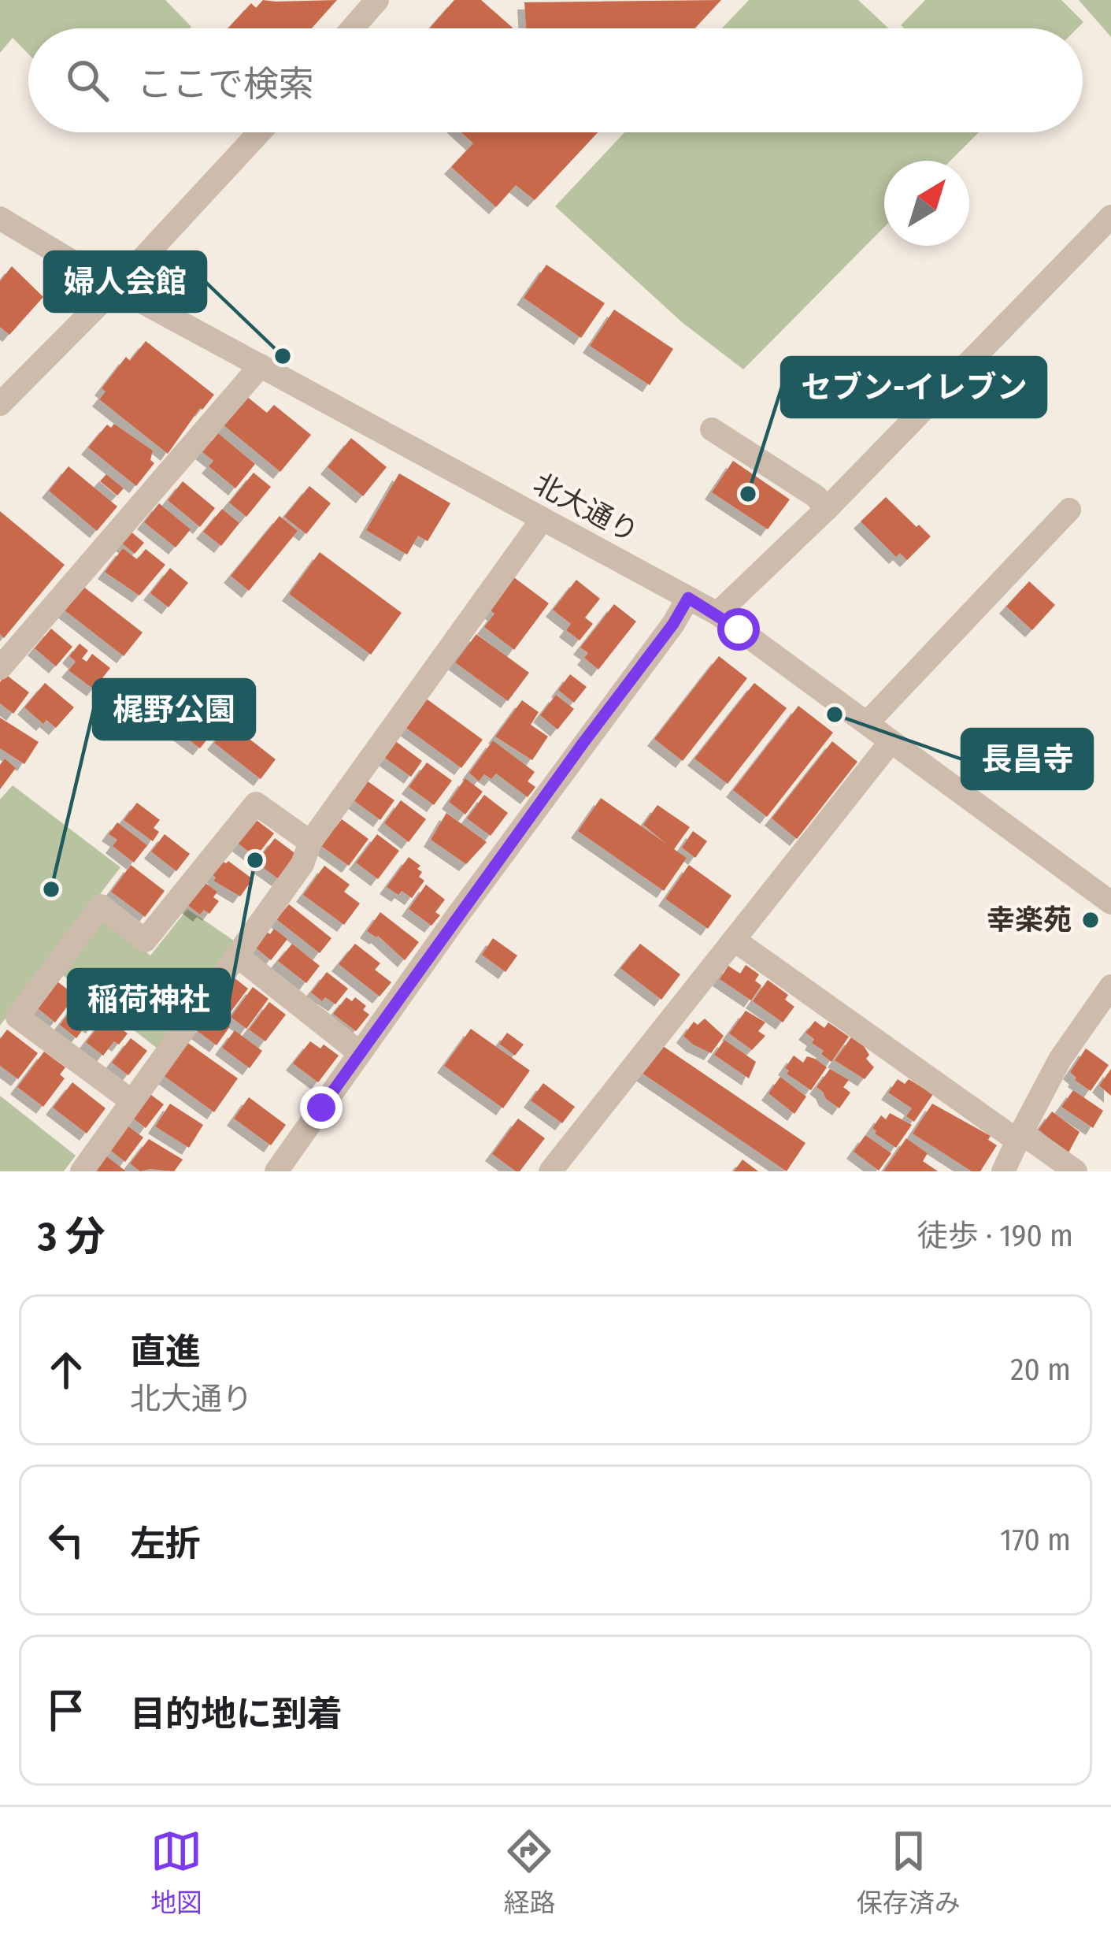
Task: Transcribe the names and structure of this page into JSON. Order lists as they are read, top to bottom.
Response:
{
  "streets": {
    "street": ["北大通り"]
  },
  "places": [
    "婦人会館",
    "セブン-イレブン",
    "長昌寺",
    "稲荷神社",
    "梶野公園",
    "幸楽苑"
  ],
  "north": "top right",
  "page": {
    "search": "ここで検索",
    "heading": ["3 分", "徒歩 · 190 m"],
    "list": [
      ["直進", "北大通り", "20 m"],
      ["左折", "170 m"],
      "目的地に到着"
    ],
    "nav": ["地図", "経路", "保存済み"]
  }
}
